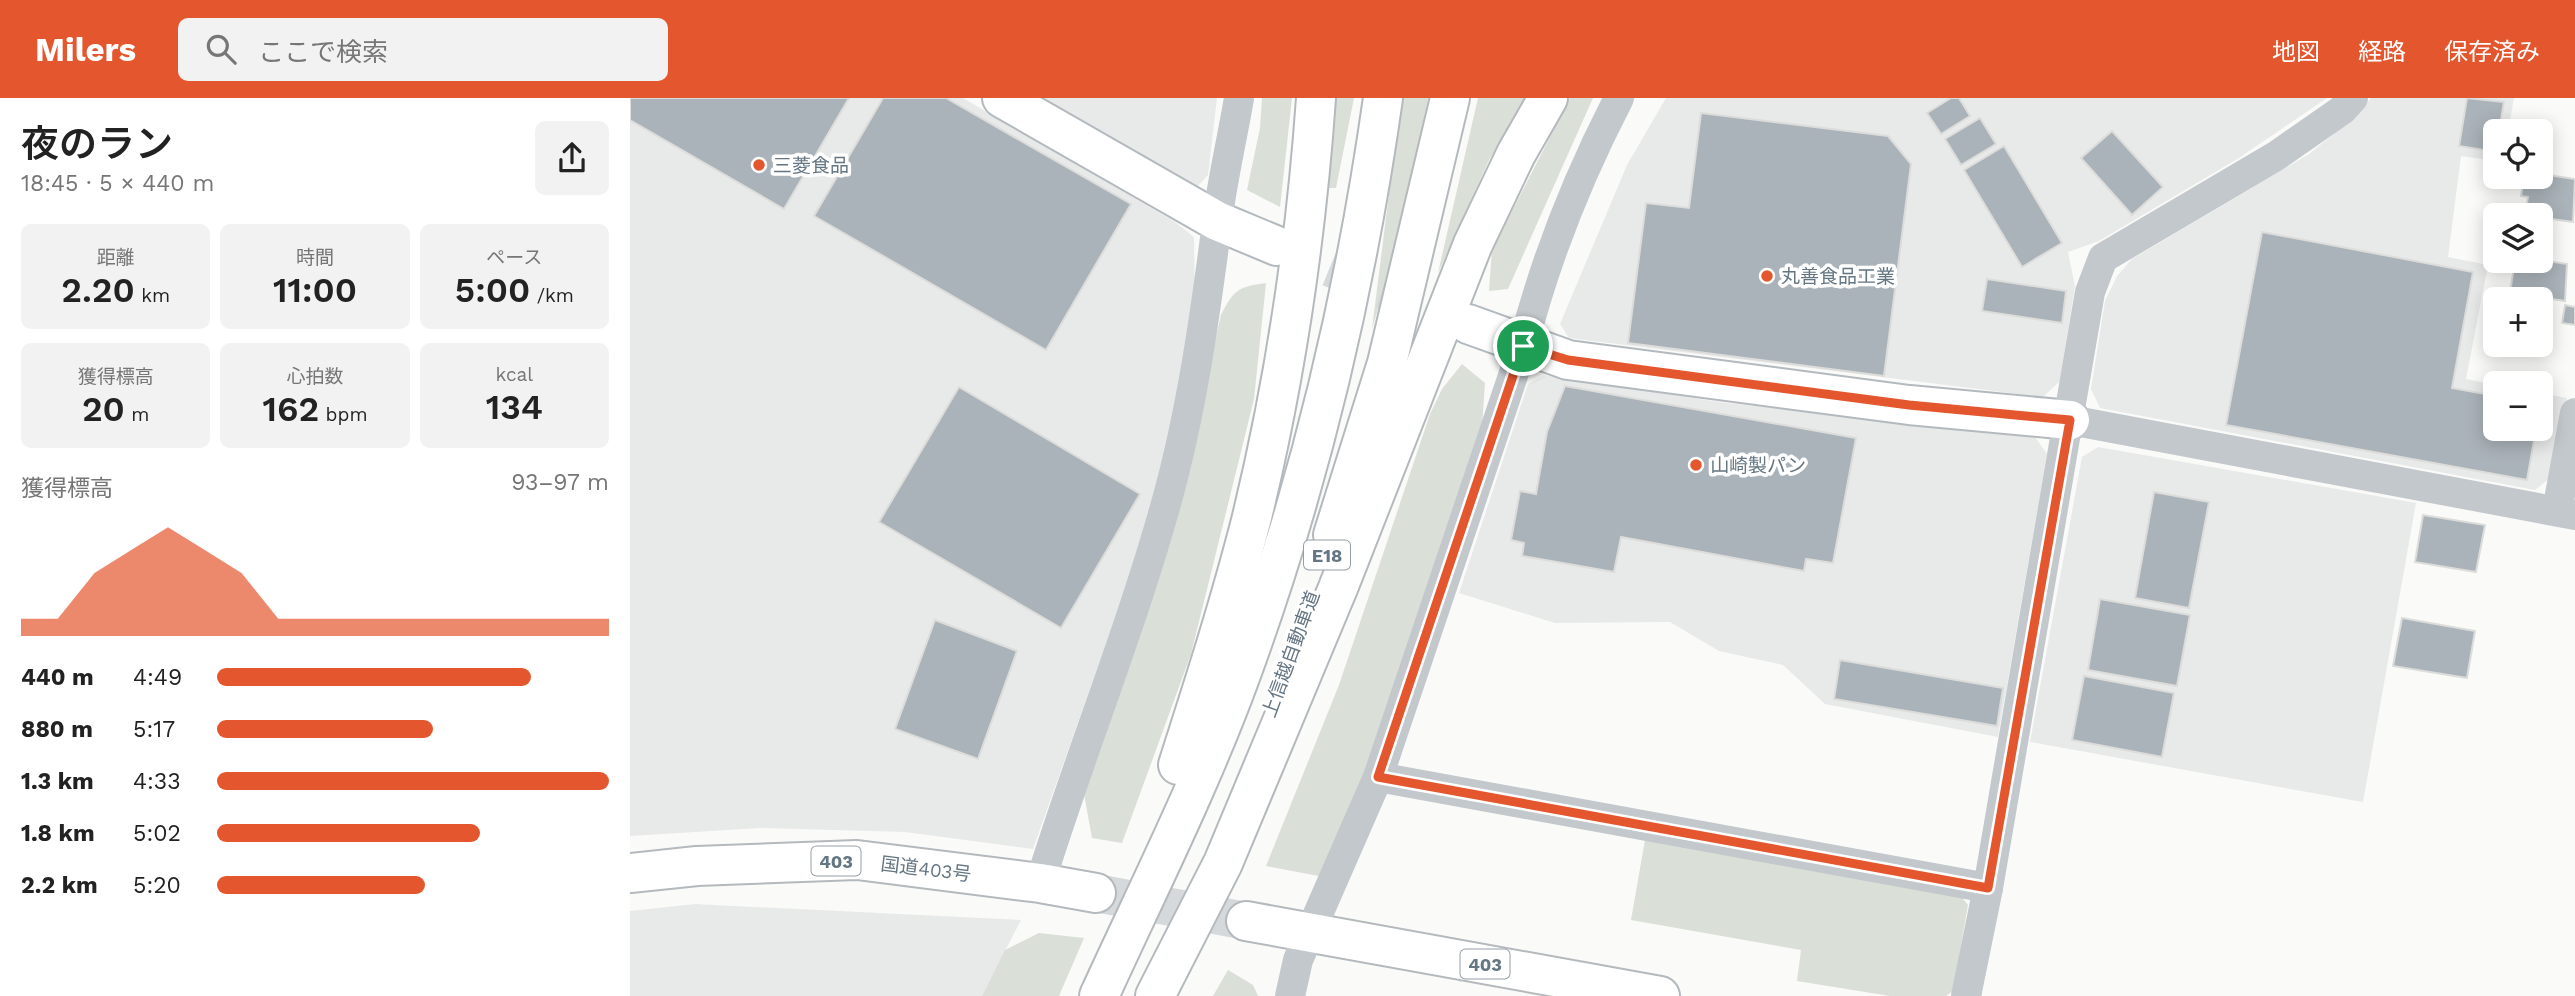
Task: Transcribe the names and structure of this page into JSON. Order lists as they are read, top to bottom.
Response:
{
  "streets": {
    "main road": [
      "E18",
      "上信越自動車道",
      "403",
      "国道403号"
    ]
  },
  "places": ["三菱食品", "丸善食品工業", "山崎製パン"],
  "page": {
    "header": "Milers",
    "search": "ここで検索",
    "nav": ["地図", "経路", "保存済み"],
    "heading": ["夜のラン", "18:45 · 5 × 440 m"],
    "map_buttons": ["+", "−"],
    "stats": [
      ["距離", "2.20 km"],
      ["時間", "11:00"],
      ["ペース", "5:00 /km"],
      ["獲得標高", "20 m"],
      ["心拍数", "162 bpm"],
      ["kcal", "134"]
    ],
    "chart": ["獲得標高", "93–97 m"],
    "list": [
      {
        "name": "440 m",
        "note": "4:49"
      },
      {
        "name": "880 m",
        "note": "5:17"
      },
      {
        "name": "1.3 km",
        "note": "4:33"
      },
      {
        "name": "1.8 km",
        "note": "5:02"
      },
      {
        "name": "2.2 km",
        "note": "5:20"
      }
    ]
  }
}
